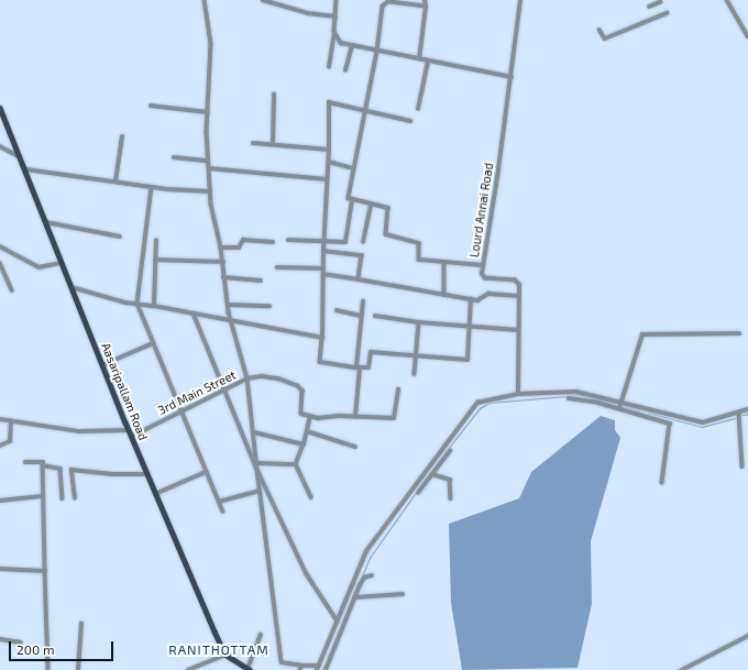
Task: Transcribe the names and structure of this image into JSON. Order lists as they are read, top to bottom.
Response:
{
  "streets": {
    "main road": ["Aasaripallam Road"],
    "street": ["Lourd Annai Road", "3rd Main Street"]
  },
  "crossings": [
    ["Aasaripallam Road", "3rd Main Street"]
  ],
  "districts": ["RANITHOTTAM"],
  "scale_bar": "200 m"
}
